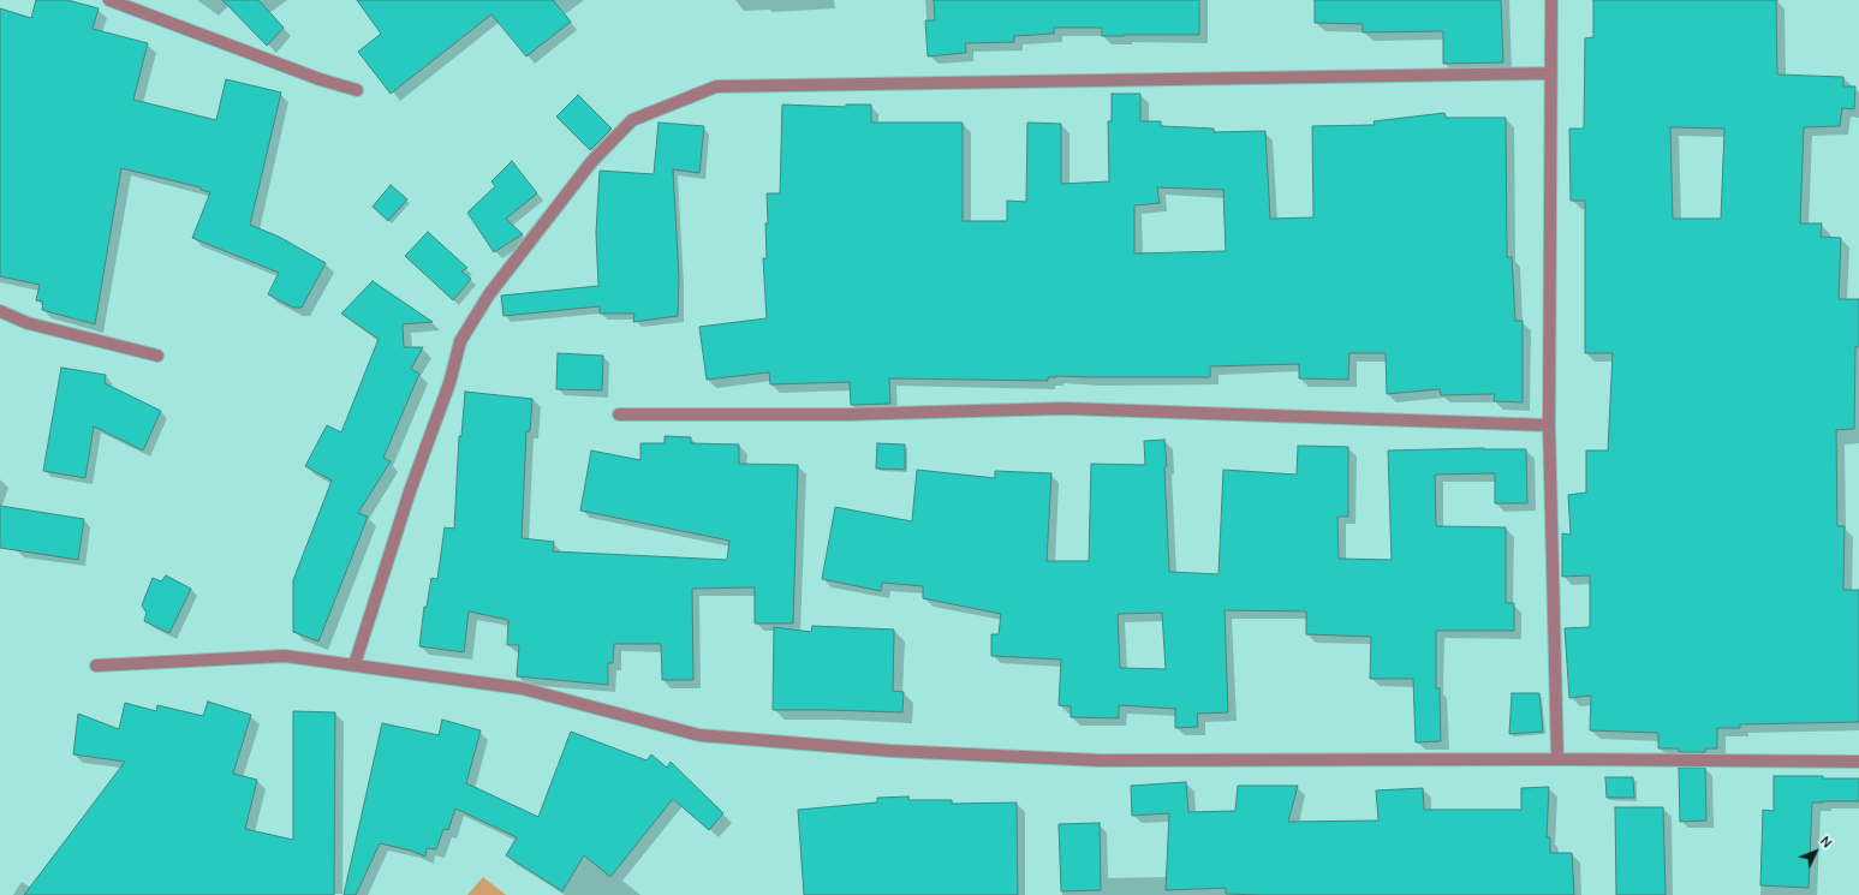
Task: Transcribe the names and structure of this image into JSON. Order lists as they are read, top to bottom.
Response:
{
  "north": "top right"
}
